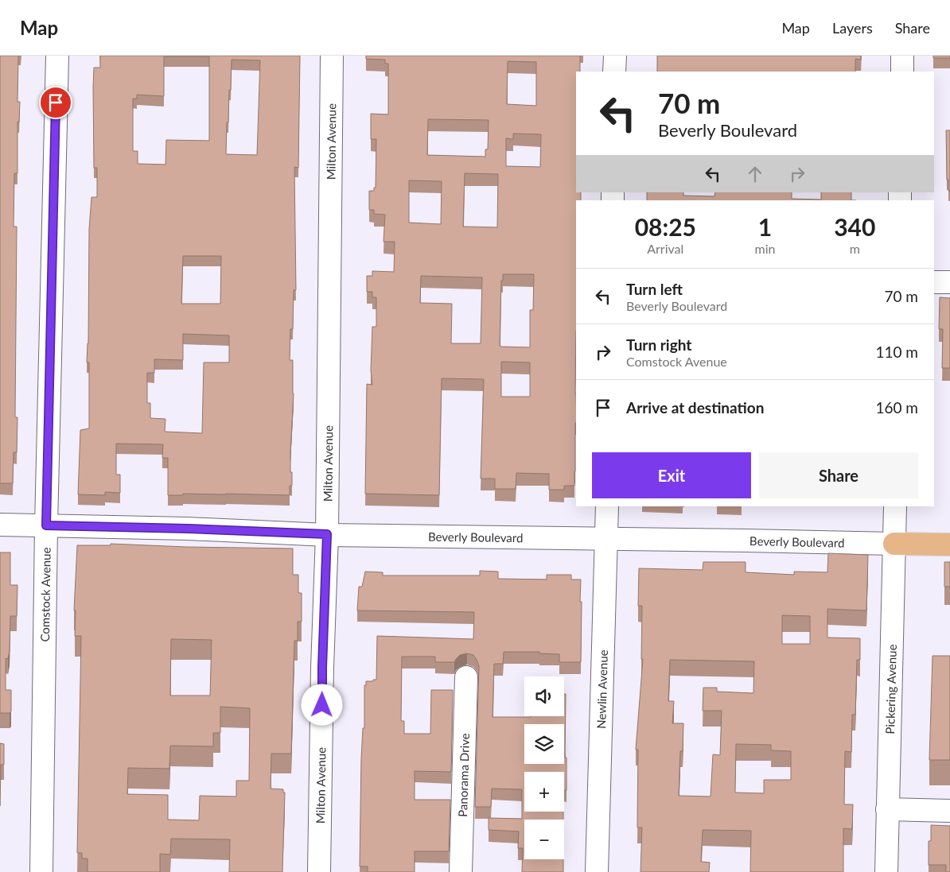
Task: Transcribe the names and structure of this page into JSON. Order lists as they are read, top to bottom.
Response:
{
  "streets": {
    "main road": ["Beverly Boulevard"],
    "street": [
      "Milton Avenue",
      "Comstock Avenue",
      "Newlin Avenue",
      "Pickering Avenue",
      "Panorama Drive"
    ]
  },
  "crossings": [
    ["Milton Avenue", "Beverly Boulevard"],
    ["Beverly Boulevard", "Comstock Avenue"],
    ["Beverly Boulevard", "Newlin Avenue"],
    ["Beverly Boulevard", "Pickering Avenue"]
  ],
  "page": {
    "header": "Map",
    "nav": ["Map", "Layers", "Share"],
    "turn": ["70 m", "Beverly Boulevard"],
    "eta": [
      "08:25",
      "Arrival",
      "1",
      "min",
      "340",
      "m"
    ],
    "list": [
      {
        "name": "Turn left",
        "note": "Beverly Boulevard",
        "value": "70 m"
      },
      {
        "name": "Turn right",
        "note": "Comstock Avenue",
        "value": "110 m"
      },
      {
        "name": "Arrive at destination",
        "value": "160 m"
      }
    ],
    "buttons": ["Exit", "Share"],
    "map_buttons": ["+", "−"]
  }
}
